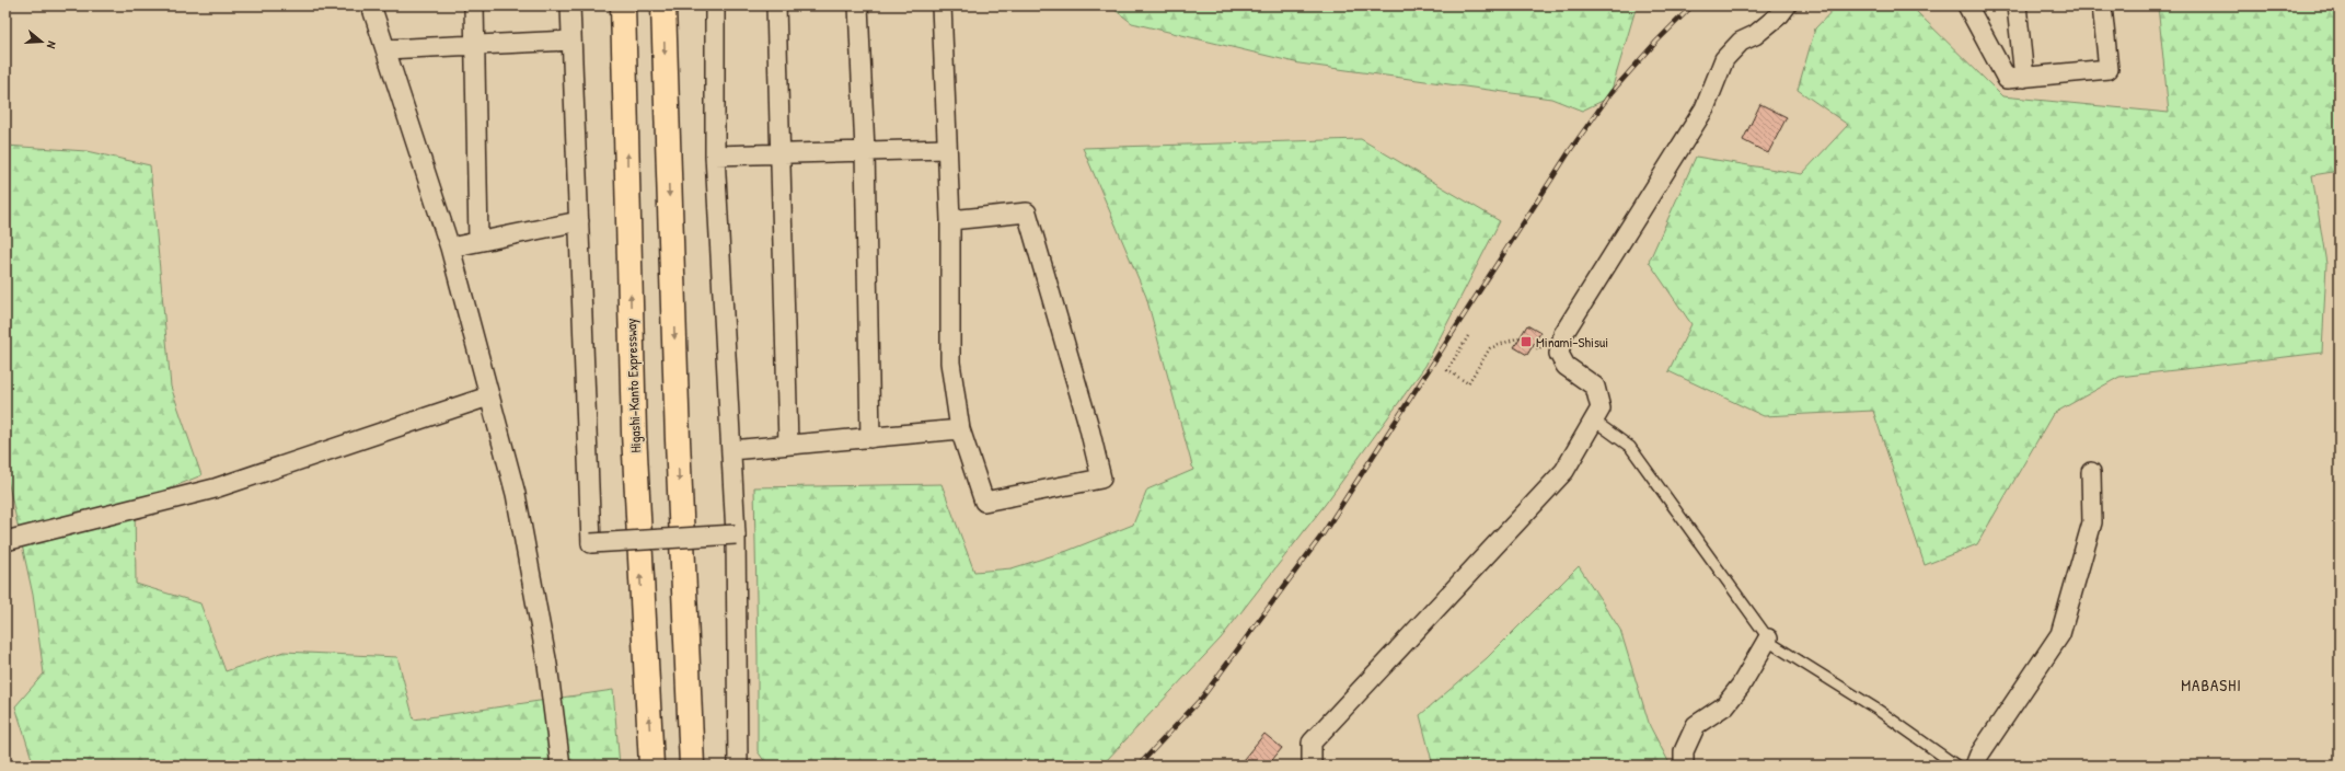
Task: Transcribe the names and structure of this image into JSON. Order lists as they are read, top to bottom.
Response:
{
  "streets": {
    "highway": ["Higashi-Kanto Expressway"]
  },
  "districts": ["MABASHI"],
  "places": {
    "transit": ["Minami-Shisui"]
  },
  "north": "right"
}
